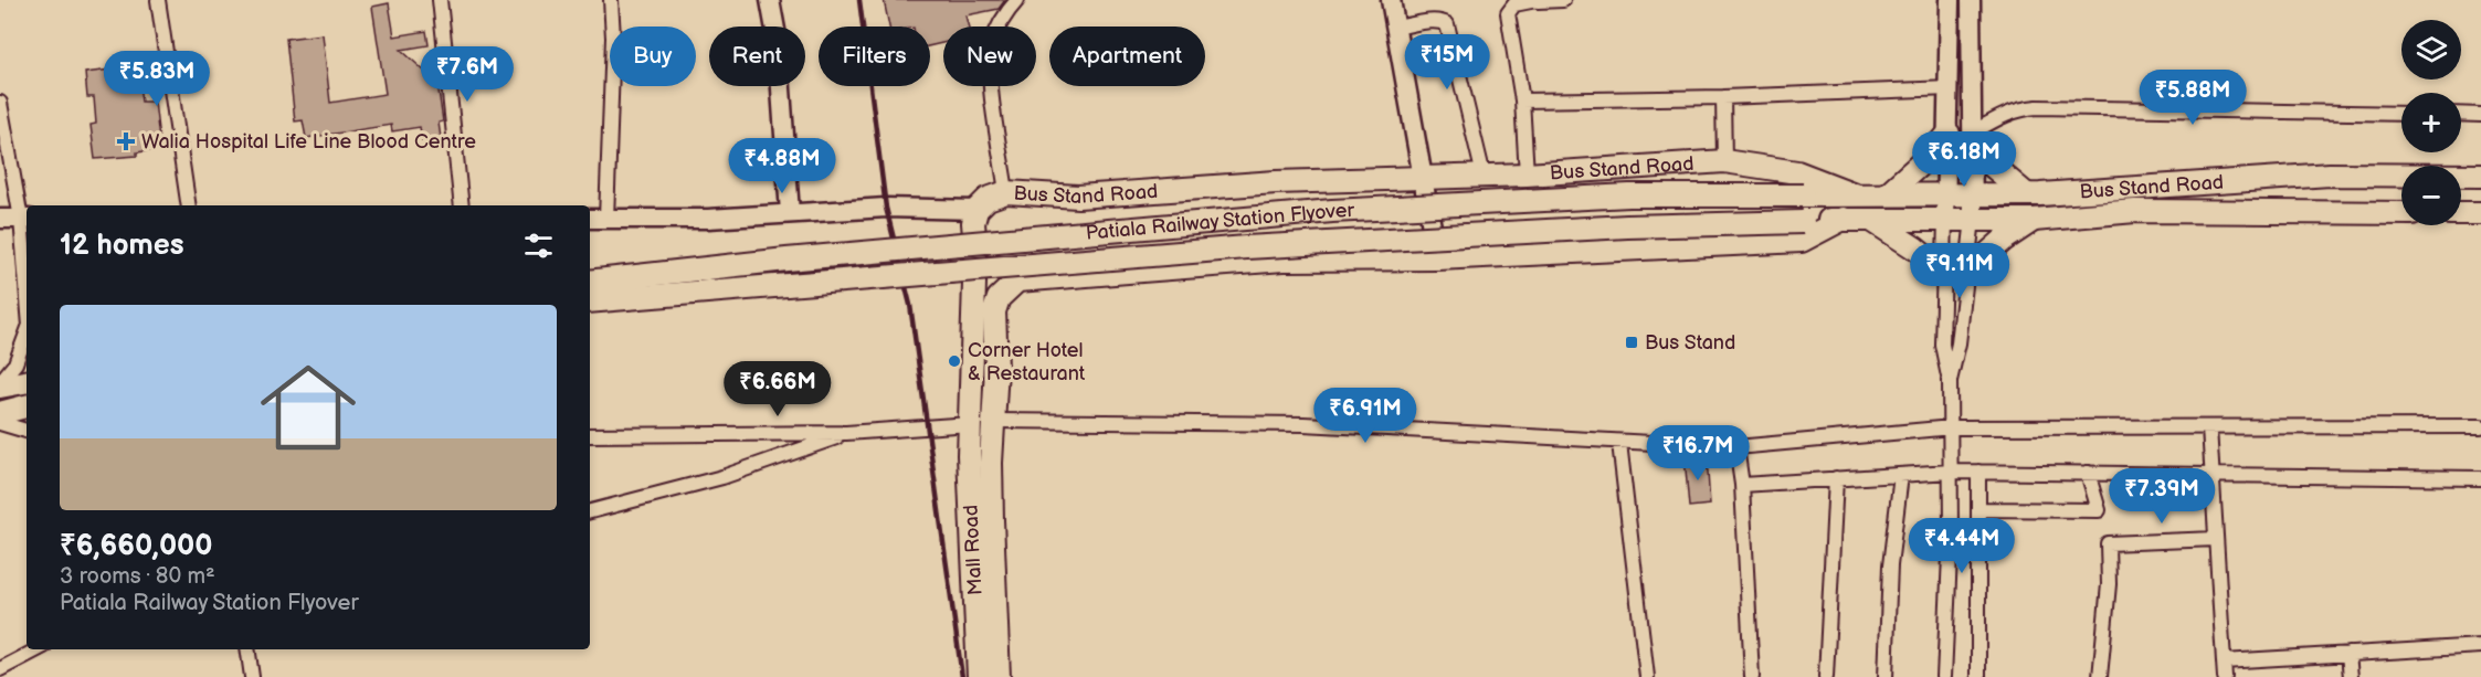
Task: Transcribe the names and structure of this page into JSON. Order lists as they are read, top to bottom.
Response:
{
  "streets": {
    "main road": ["Bus Stand Road", "Patiala Railway Station Flyover", "Mall Road"]
  },
  "crossings": [
    ["Bus Stand Road", "Patiala Railway Station Flyover"]
  ],
  "places": {
    "health": ["Walia Hospital Life Line Blood Centre"],
    "transit": ["Bus Stand"],
    "other": ["Corner Hotel & Restaurant"]
  },
  "page": {
    "map_buttons": ["+", "−"],
    "chip": [
      "Buy",
      "Rent",
      "Filters",
      "New",
      "Apartment"
    ],
    "price": [
      "₹15M",
      "₹7.6M",
      "₹5.83M",
      "₹5.88M",
      "₹6.18M",
      "₹4.88M",
      "₹9.11M",
      "₹6.66M",
      "₹6.91M",
      "₹16.7M",
      "₹7.39M",
      "₹4.44M"
    ],
    "heading": "12 homes",
    "list": [
      {
        "name": "₹6,660,000",
        "note": "3 rooms · 80 m² · Patiala Railway Station Flyover"
      }
    ]
  }
}
